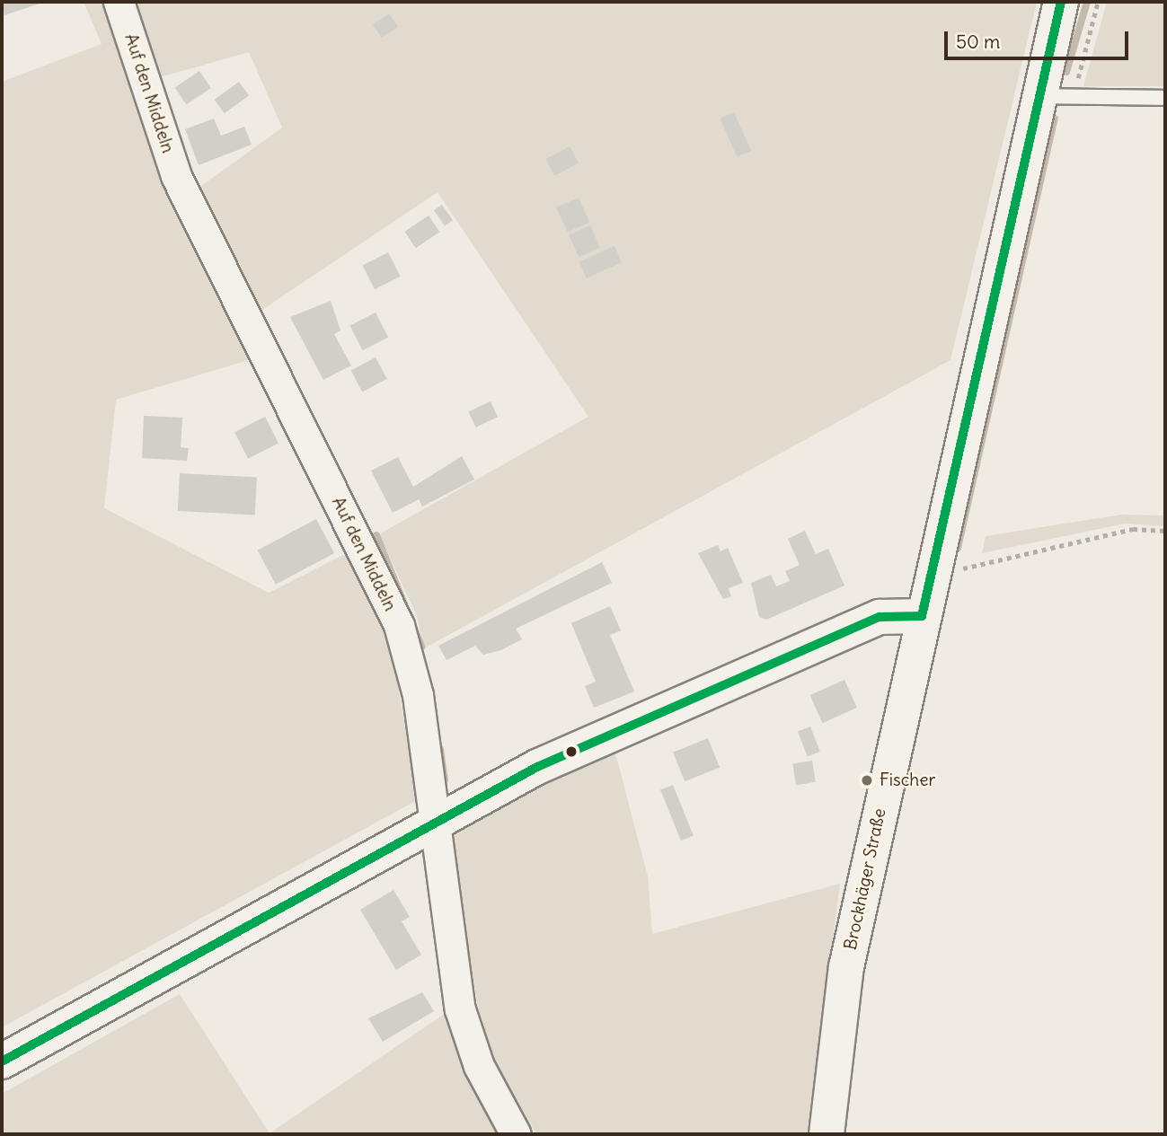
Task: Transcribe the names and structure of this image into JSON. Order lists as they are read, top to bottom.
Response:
{
  "streets": {
    "street": ["Auf den Middeln", "Brockhäger Straße"]
  },
  "places": ["Fischer"],
  "scale_bar": "50 m"
}
